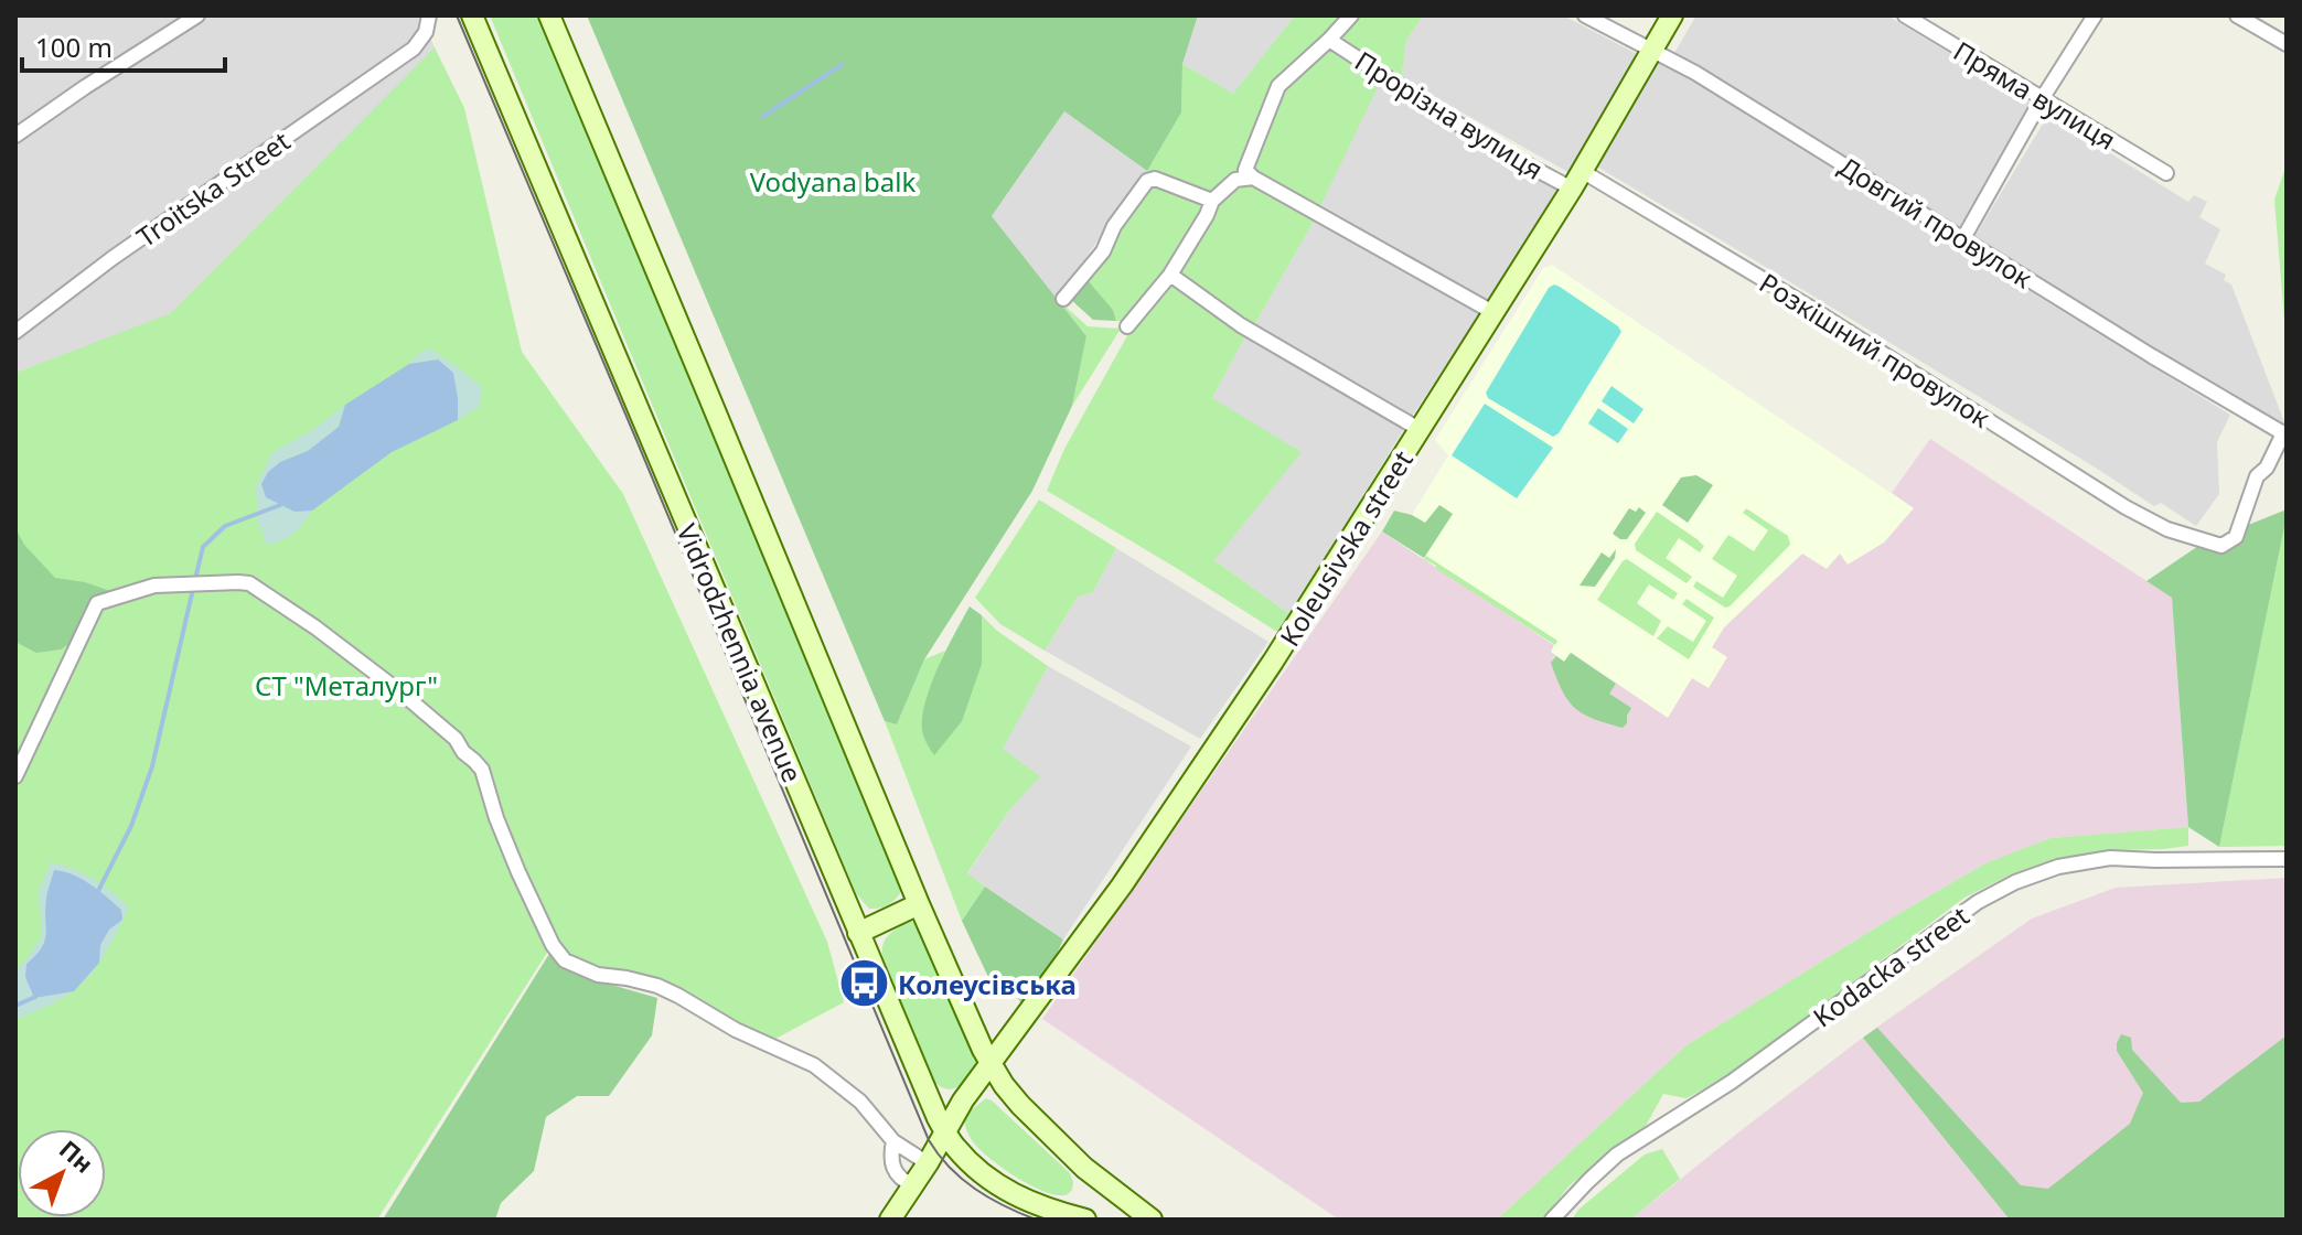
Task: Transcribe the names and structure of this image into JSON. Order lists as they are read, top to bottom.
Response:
{
  "streets": {
    "main road": ["Koleusivska street", "Vidrodzhennia avenue"],
    "street": [
      "Пряма вулиця",
      "Прорізна вулиця",
      "Troitska Street",
      "Довгий провулок",
      "Розкішний провулок",
      "Kodacka street"
    ]
  },
  "crossings": [
    ["Прорізна вулиця", "Розкішний провулок"],
    ["Прорізна вулиця", "Koleusivska street"],
    ["Довгий провулок", "Розкішний провулок"],
    ["Довгий провулок", "Koleusivska street"],
    ["Розкішний провулок", "Koleusivska street"],
    ["Koleusivska street", "Vidrodzhennia avenue"]
  ],
  "parks": ["Vodyana balk", "СТ \"Металург\""],
  "places": {
    "bus stop": ["Колеусівська"]
  },
  "scale_bar": "100 m",
  "north": "top right"
}
